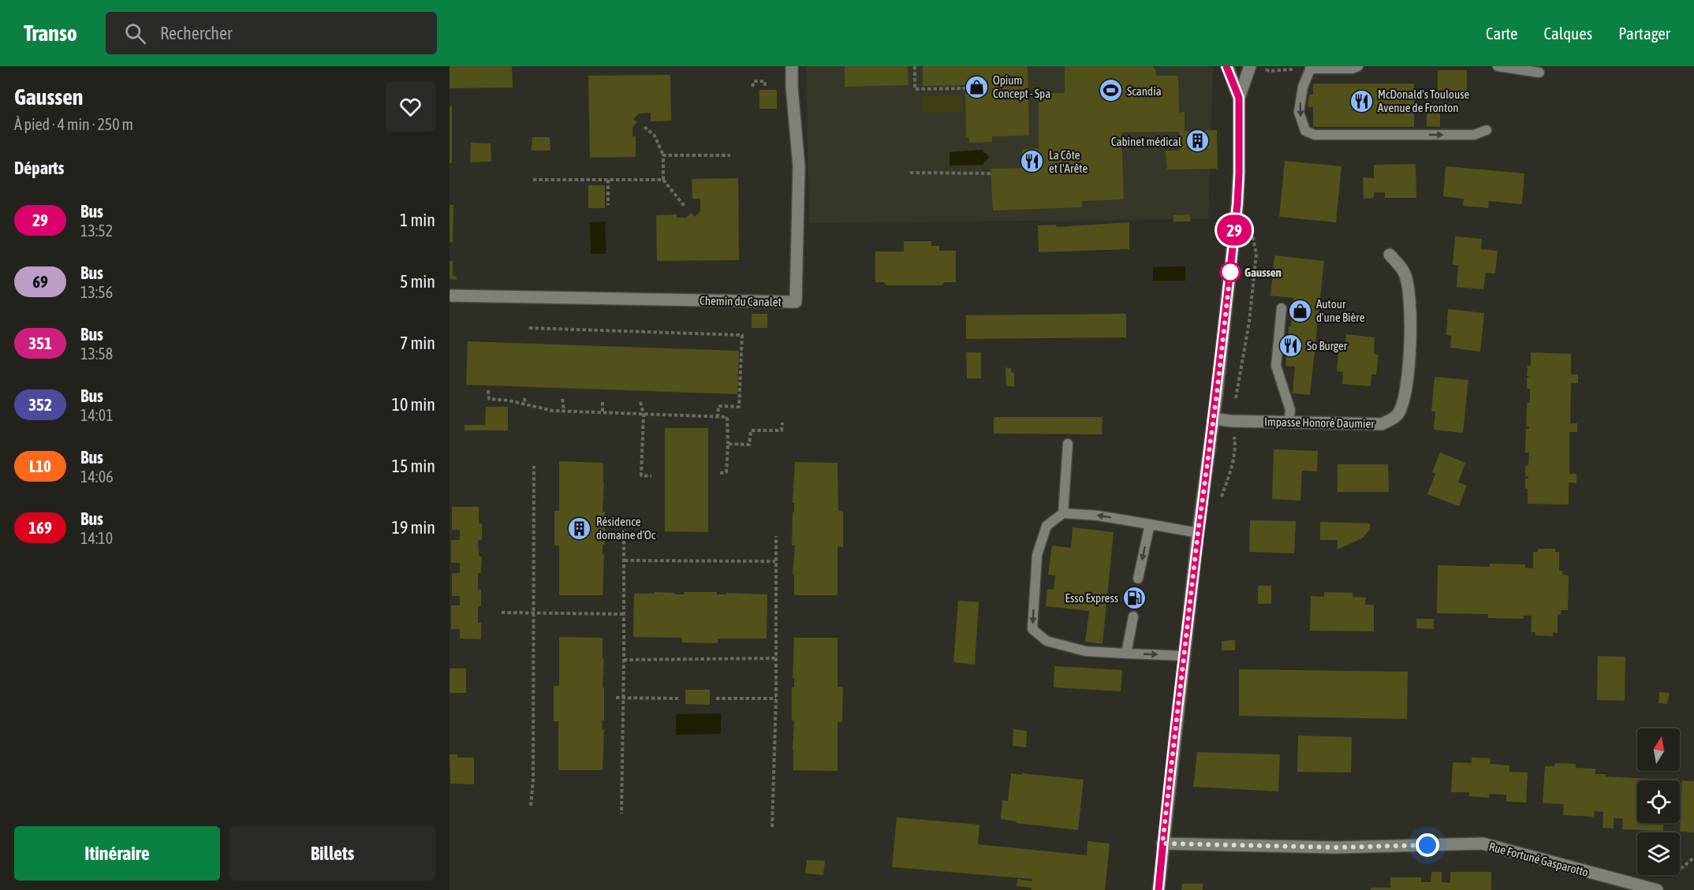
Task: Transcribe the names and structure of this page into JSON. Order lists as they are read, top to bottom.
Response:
{
  "streets": {
    "street": ["Chemin du Canalet", "Impasse Honoré Daumier", "Rue Fortuné Gasparotto"]
  },
  "places": {
    "shop": ["Opium Concept - Spa", "Autour d'une Bière"],
    "sports": ["Scandia"],
    "restaurant": ["McDonald's Toulouse Avenue de Fronton", "La Côte et l'Arête", "So Burger"],
    "building": ["Cabinet médical", "Résidence domaine d'Oc"],
    "other": ["Gaussen"],
    "fuel station": ["Esso Express"]
  },
  "lines": ["bus line 29"],
  "north": "top",
  "page": {
    "header": "Transo",
    "search": "Rechercher",
    "nav": ["Carte", "Calques", "Partager"],
    "heading": [
      ["Gaussen", "À pied · 4 min · 250 m"],
      "Départs"
    ],
    "on_map": "29",
    "list": [
      {
        "mark": "29",
        "name": "Bus",
        "note": "13:52",
        "value": "1 min"
      },
      {
        "mark": "69",
        "name": "Bus",
        "note": "13:56",
        "value": "5 min"
      },
      {
        "mark": "351",
        "name": "Bus",
        "note": "13:58",
        "value": "7 min"
      },
      {
        "mark": "352",
        "name": "Bus",
        "note": "14:01",
        "value": "10 min"
      },
      {
        "mark": "L10",
        "name": "Bus",
        "note": "14:06",
        "value": "15 min"
      },
      {
        "mark": "169",
        "name": "Bus",
        "note": "14:10",
        "value": "19 min"
      }
    ],
    "buttons": ["Itinéraire", "Billets"]
  }
}
